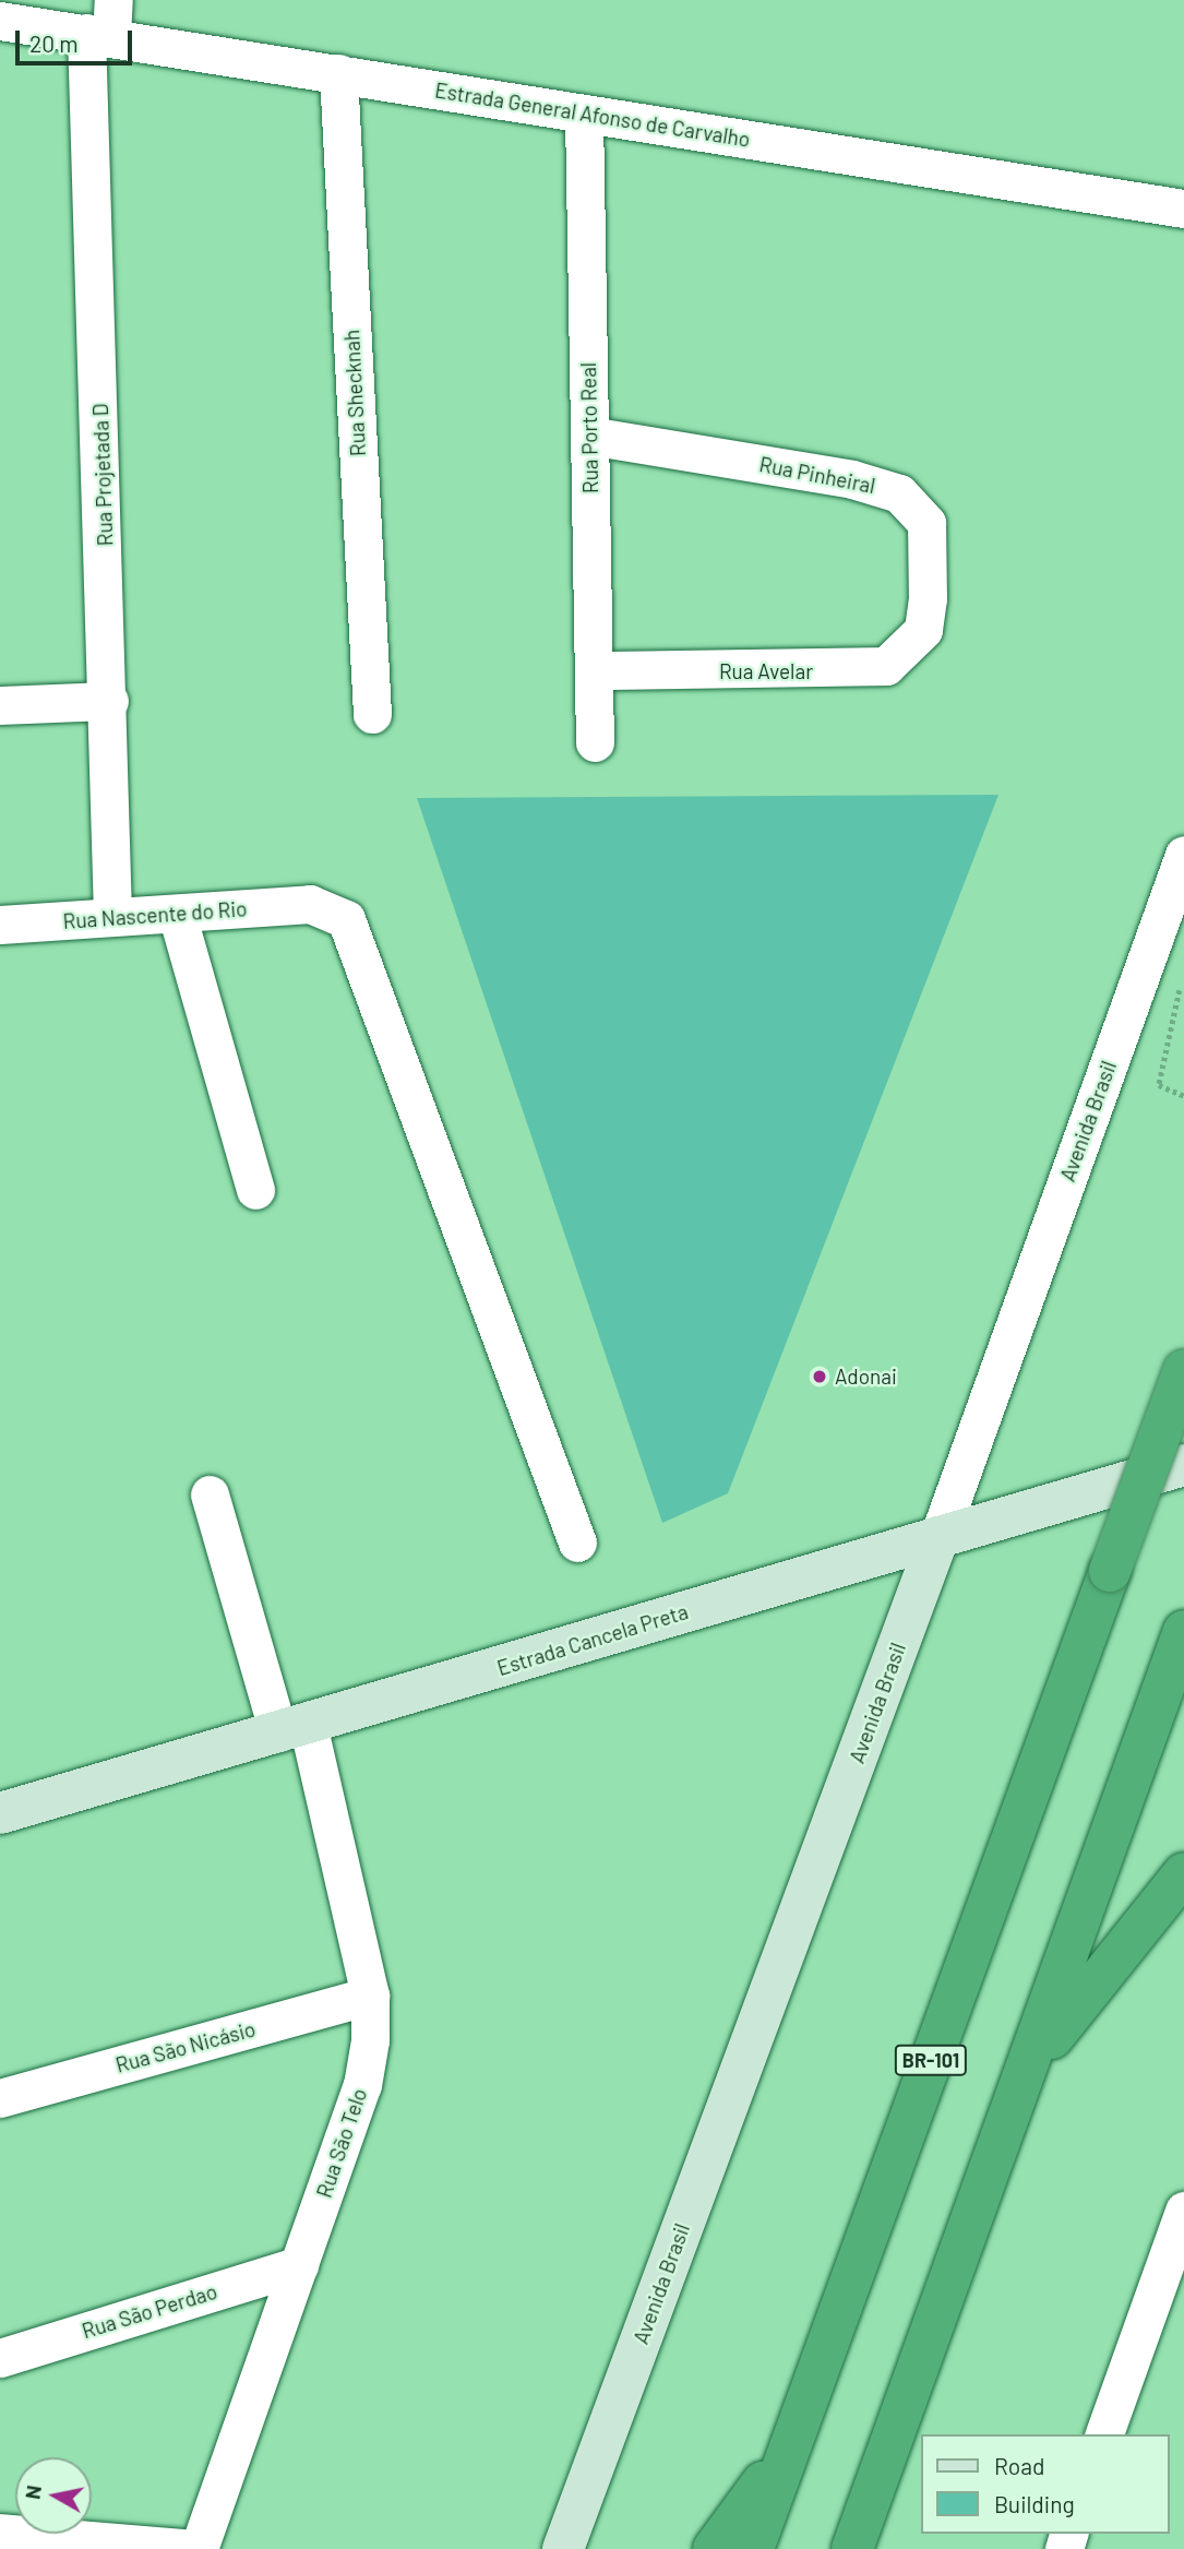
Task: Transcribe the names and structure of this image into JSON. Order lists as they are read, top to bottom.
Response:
{
  "streets": {
    "highway": ["BR-101"],
    "street": [
      "Estrada General Afonso de Carvalho",
      "Rua Shecknah",
      "Rua Porto Real",
      "Rua Projetada D",
      "Rua Pinheiral",
      "Rua Avelar",
      "Rua Nascente do Rio",
      "Avenida Brasil",
      "Estrada Cancela Preta",
      "Rua São Nicásio",
      "Rua São Telo",
      "Rua São Perdao"
    ]
  },
  "crossings": [
    ["Estrada General Afonso de Carvalho", "Rua Shecknah"],
    ["Estrada General Afonso de Carvalho", "Rua Porto Real"],
    ["Estrada General Afonso de Carvalho", "Rua Projetada D"],
    ["Rua Porto Real", "Rua Pinheiral"],
    ["Rua Porto Real", "Rua Avelar"],
    ["Rua Projetada D", "Rua Nascente do Rio"],
    ["Rua Pinheiral", "Rua Avelar"],
    ["Avenida Brasil", "Estrada Cancela Preta"],
    ["Estrada Cancela Preta", "Rua São Telo"],
    ["Rua São Nicásio", "Rua São Telo"],
    ["Rua São Telo", "Rua São Perdao"]
  ],
  "places": ["Adonai"],
  "legend": ["Road", "Building"],
  "scale_bar": "20 m",
  "north": "left"
}
